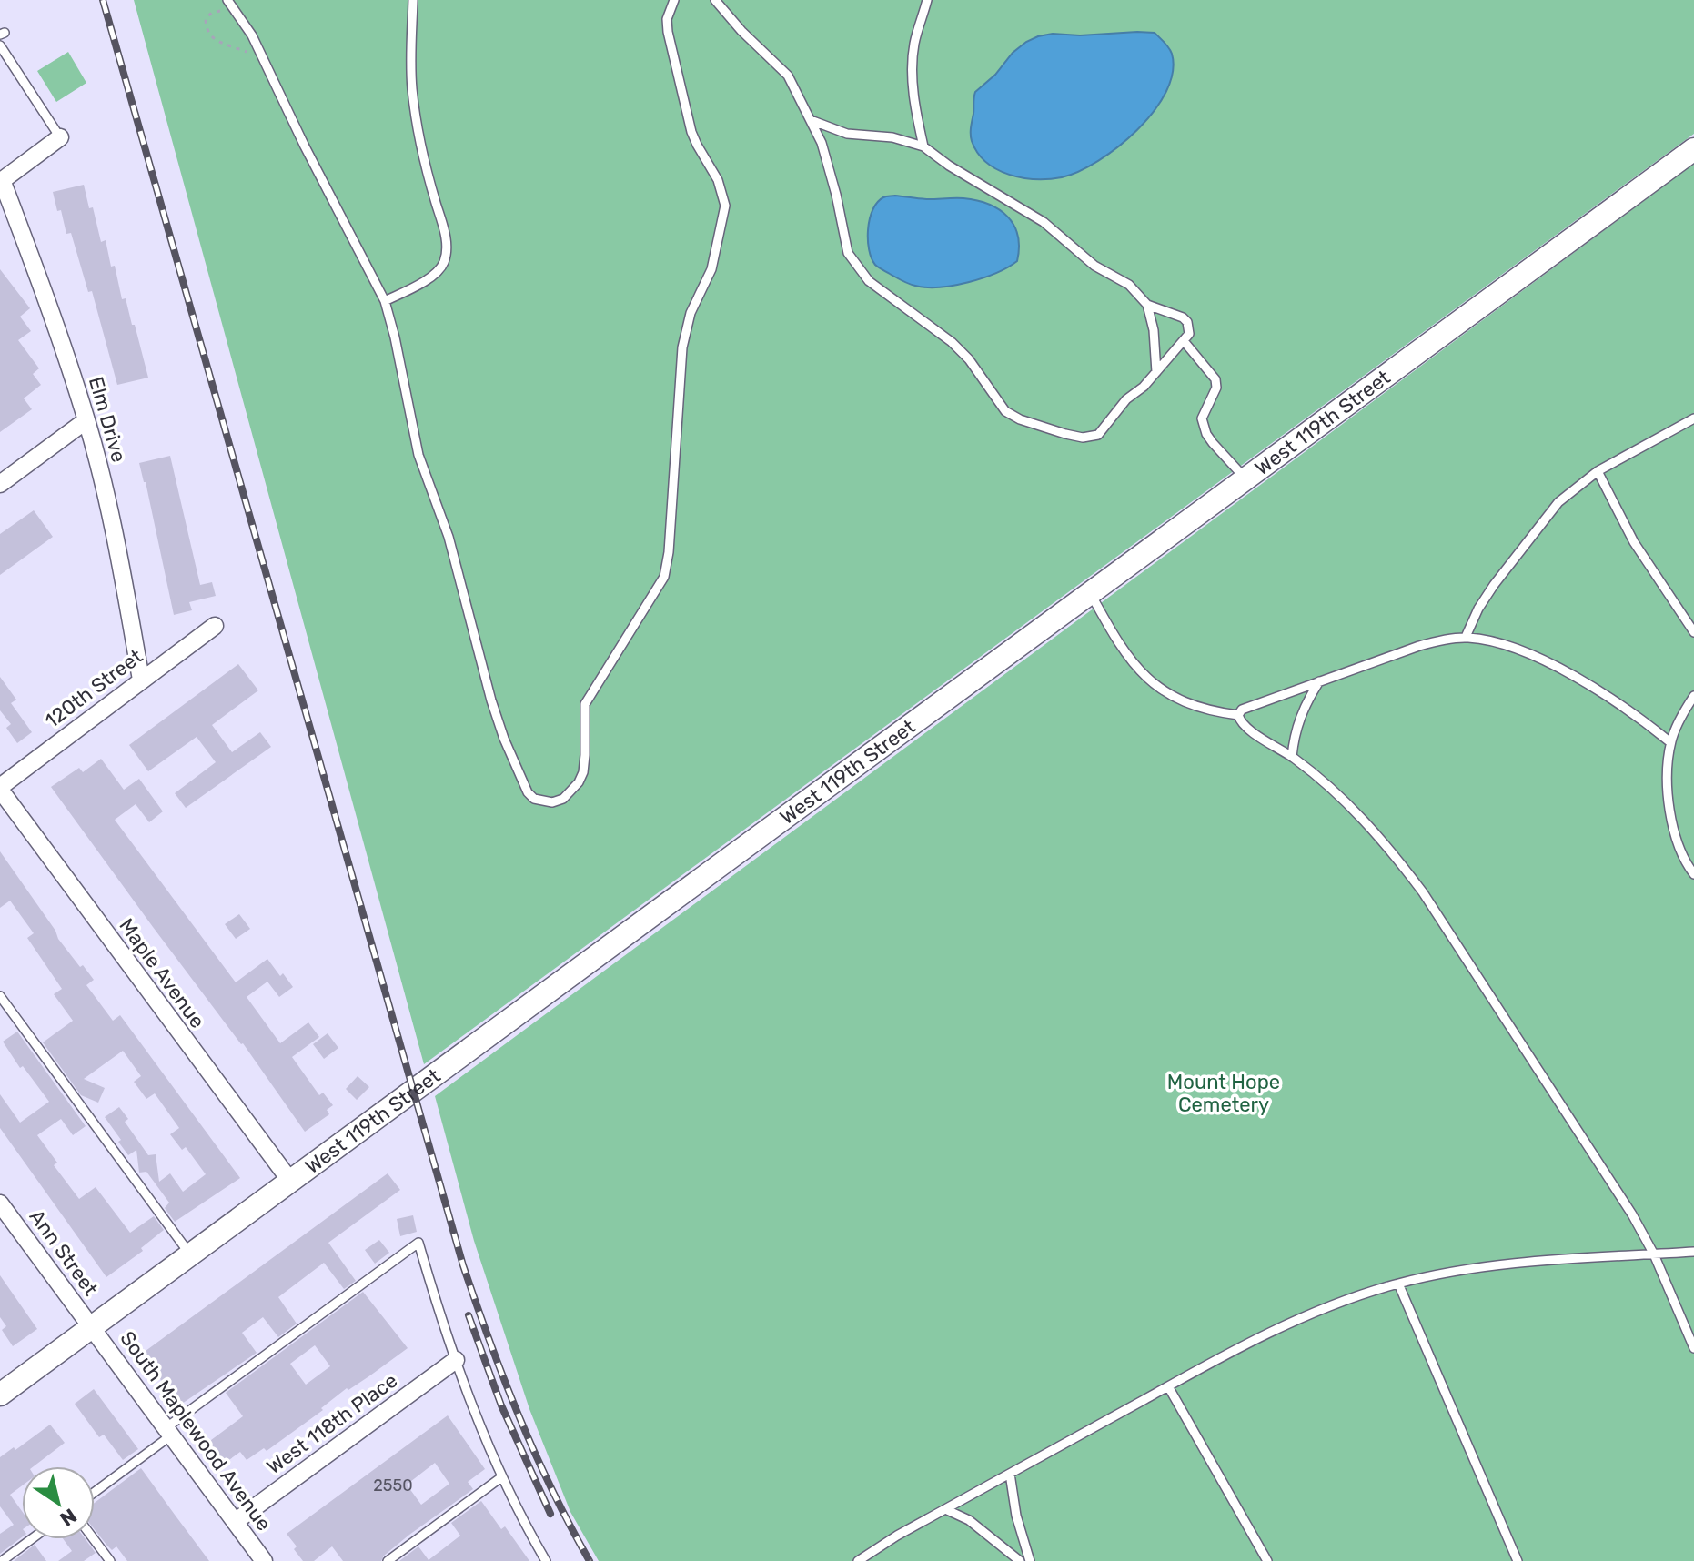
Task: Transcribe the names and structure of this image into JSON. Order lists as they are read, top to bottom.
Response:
{
  "streets": {
    "street": [
      "Elm Drive",
      "West 119th Street",
      "120th Street",
      "Maple Avenue",
      "Ann Street",
      "West 118th Place",
      "South Maplewood Avenue"
    ]
  },
  "crossings": [
    ["Elm Drive", "120th Street"],
    ["West 119th Street", "Maple Avenue"],
    ["West 119th Street", "Ann Street"],
    ["West 119th Street", "South Maplewood Avenue"],
    ["120th Street", "Maple Avenue"],
    ["Ann Street", "South Maplewood Avenue"],
    ["West 118th Place", "South Maplewood Avenue"]
  ],
  "parks": ["Mount Hope Cemetery"],
  "house_numbers": ["2550"],
  "north": "bottom right"
}
